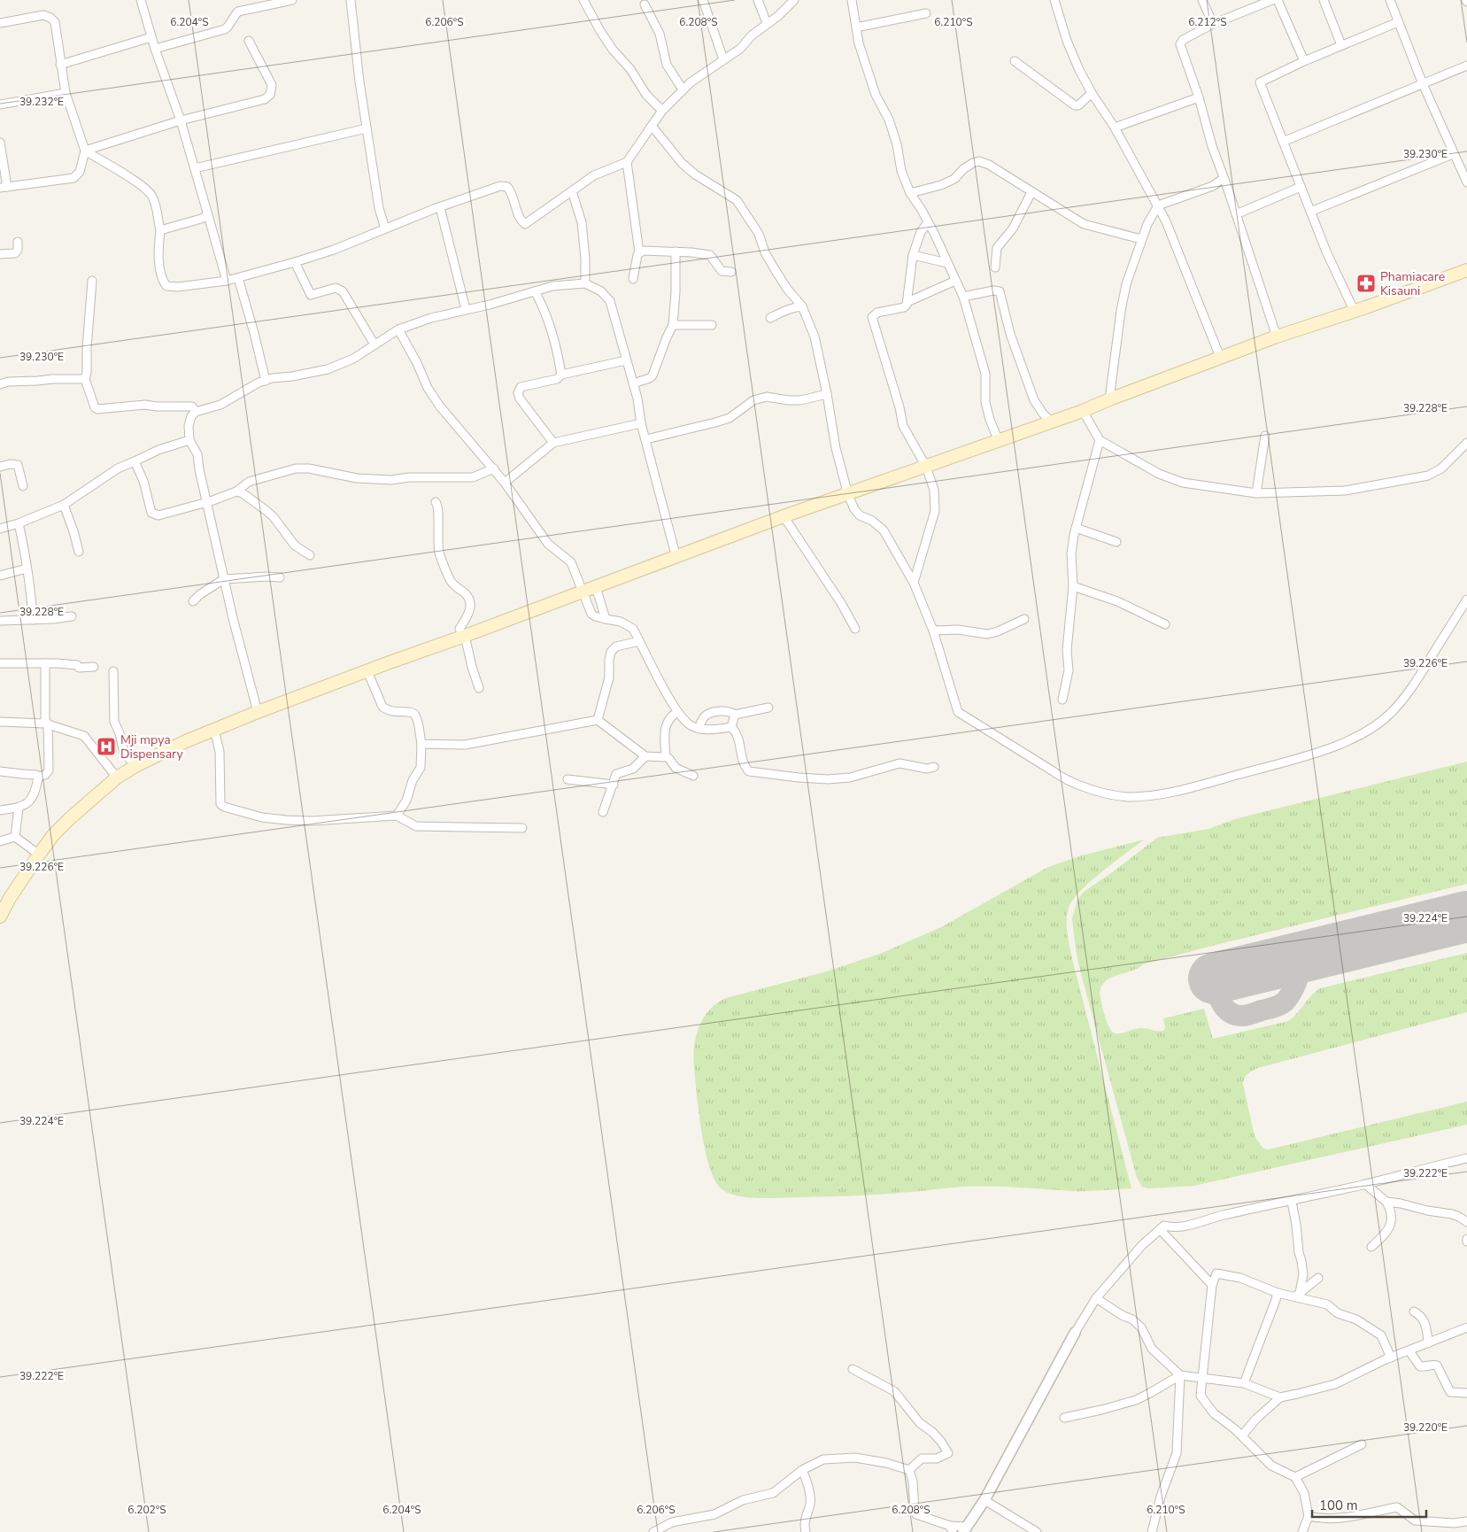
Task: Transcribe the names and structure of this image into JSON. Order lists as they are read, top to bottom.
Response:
{
  "places": {
    "pharmacy": ["Phamiacare Kisauni"],
    "hospital": ["Mji mpya Dispensary"]
  },
  "scale_bar": "100 m",
  "coordinates": [
    "6.204°S",
    "6.206°S",
    "6.208°S",
    "6.210°S",
    "6.212°S",
    "39.232°E",
    "39.230°E",
    "39.228°E",
    "39.226°E",
    "39.224°E",
    "39.222°E",
    "39.220°E",
    "6.202°S"
  ]
}
